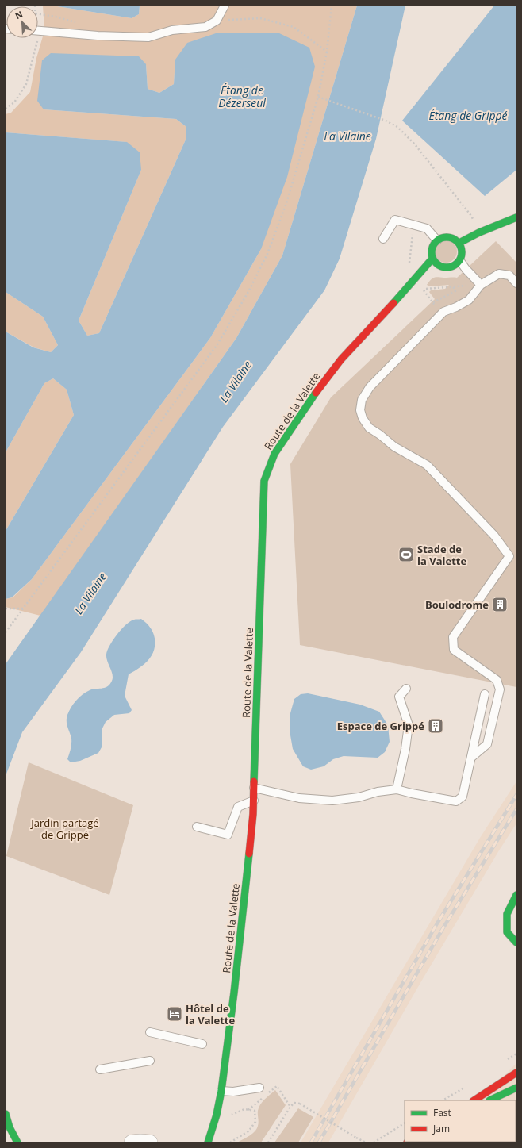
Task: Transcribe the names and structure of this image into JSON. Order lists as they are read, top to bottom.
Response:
{
  "streets": {
    "street": ["Route de la Valette"]
  },
  "water": ["Étang de Dézerseul", "Étang de Grippé", "La Vilaine"],
  "parks": ["Jardin partagé de Grippé"],
  "places": {
    "sports": ["Stade de la Valette"],
    "building": ["Boulodrome", "Espace de Grippé"],
    "hotel": ["Hôtel de la Valette"]
  },
  "legend": ["Fast", "Jam"],
  "north": "top left"
}
